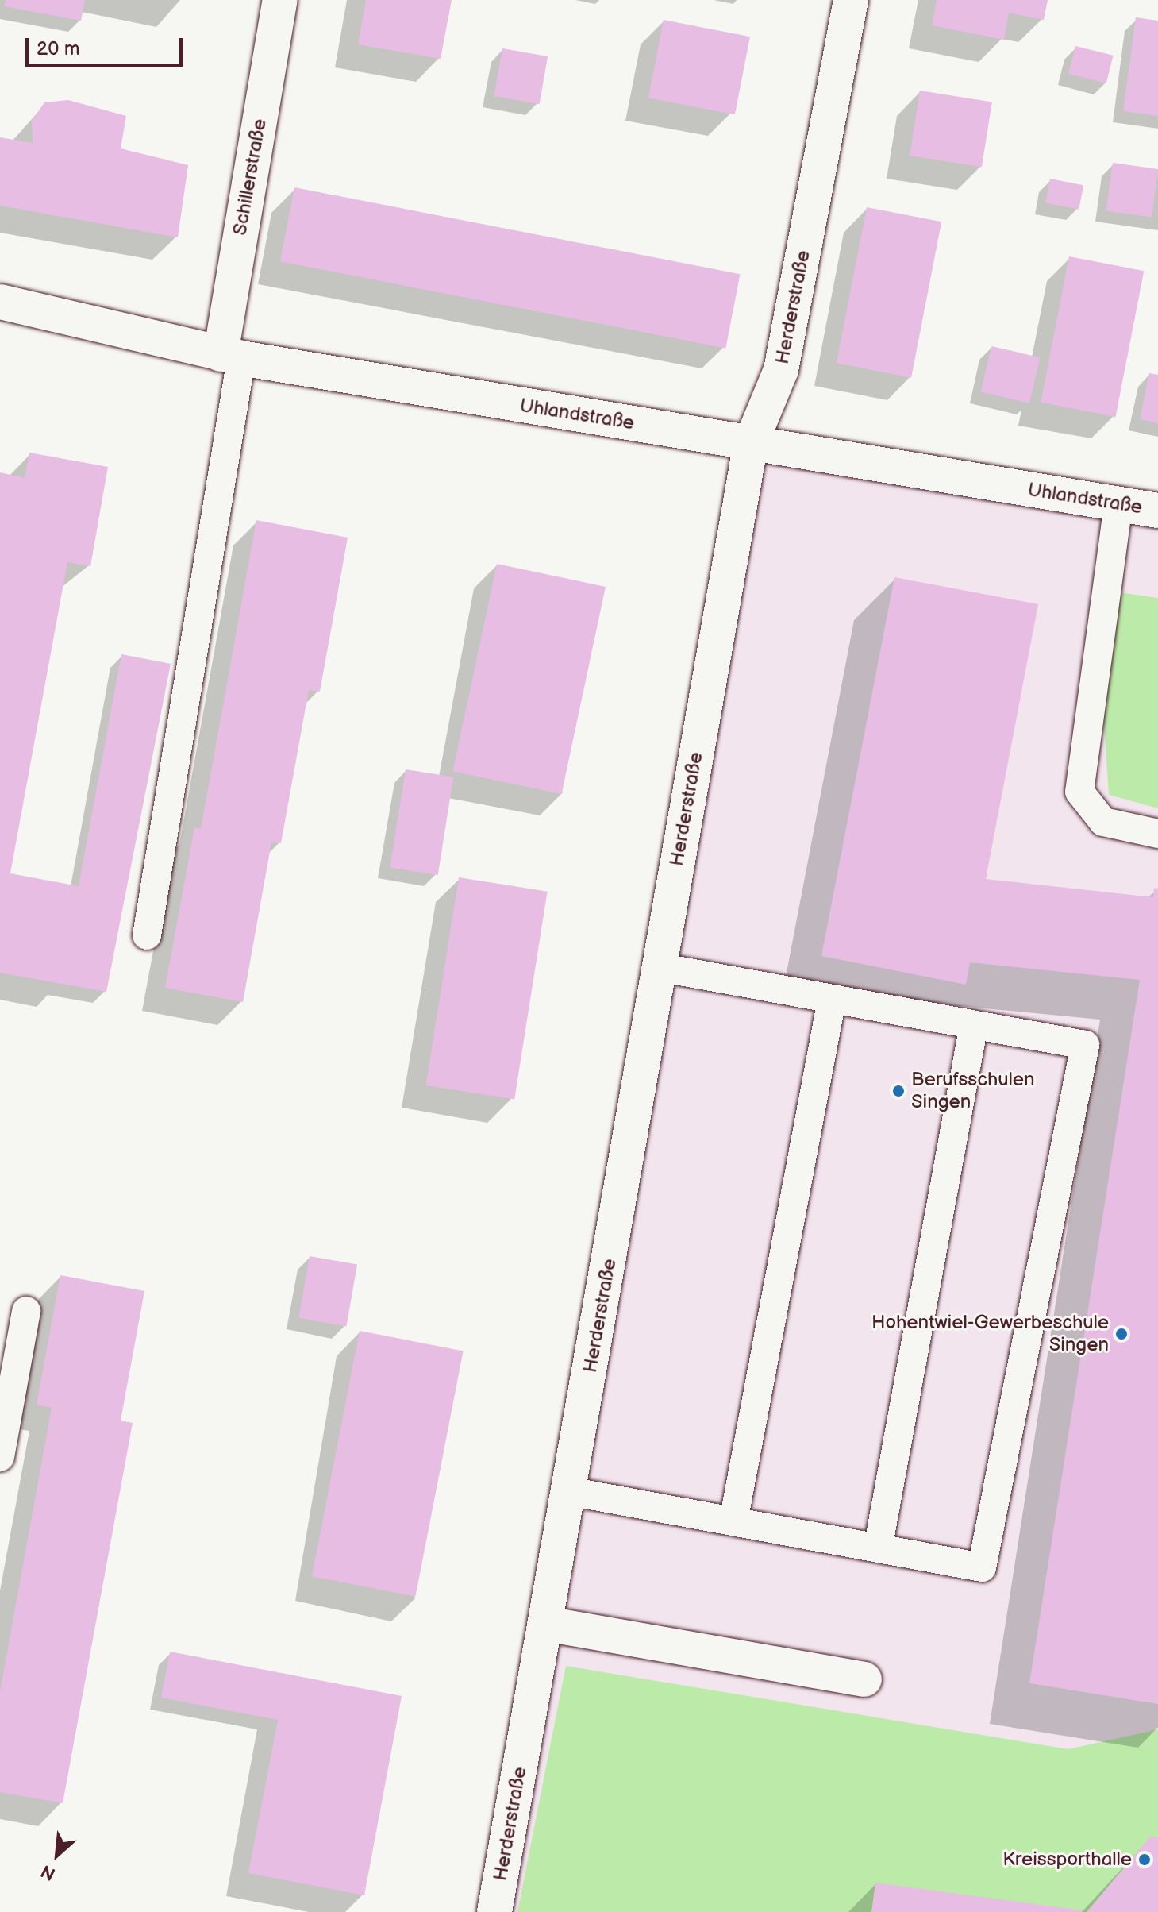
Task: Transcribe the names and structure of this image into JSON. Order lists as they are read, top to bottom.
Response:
{
  "streets": {
    "street": ["Schillerstraße", "Herderstraße", "Uhlandstraße"]
  },
  "crossings": [
    ["Schillerstraße", "Uhlandstraße"],
    ["Herderstraße", "Uhlandstraße"]
  ],
  "places": ["Berufsschulen Singen", "Hohentwiel-Gewerbeschule Singen", "Kreissporthalle"],
  "scale_bar": "20 m",
  "north": "bottom left"
}
